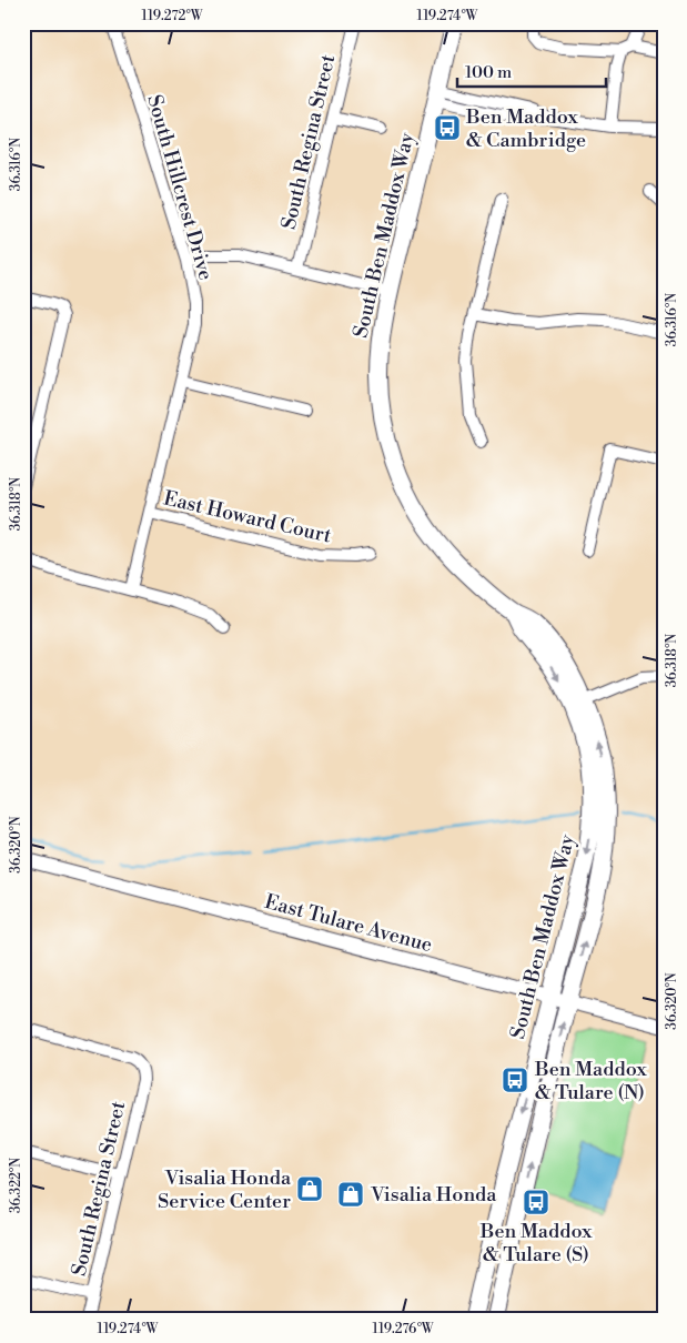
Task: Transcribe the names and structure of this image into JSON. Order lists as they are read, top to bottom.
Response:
{
  "streets": {
    "main road": ["South Ben Maddox Way"],
    "street": [
      "South Regina Street",
      "South Hillcrest Drive",
      "East Howard Court",
      "East Tulare Avenue"
    ]
  },
  "crossings": [
    ["South Hillcrest Drive", "East Howard Court"],
    ["South Ben Maddox Way", "East Tulare Avenue"]
  ],
  "places": {
    "bus stop": ["Ben Maddox & Cambridge", "Ben Maddox & Tulare (N)", "Ben Maddox & Tulare (S)"],
    "shop": ["Visalia Honda Service Center", "Visalia Honda"]
  },
  "scale_bar": "100 m",
  "coordinates": [
    "119.272°W",
    "119.274°W",
    "36.316°N",
    "36.318°N",
    "36.320°N",
    "36.322°N",
    "119.276°W"
  ]
}
